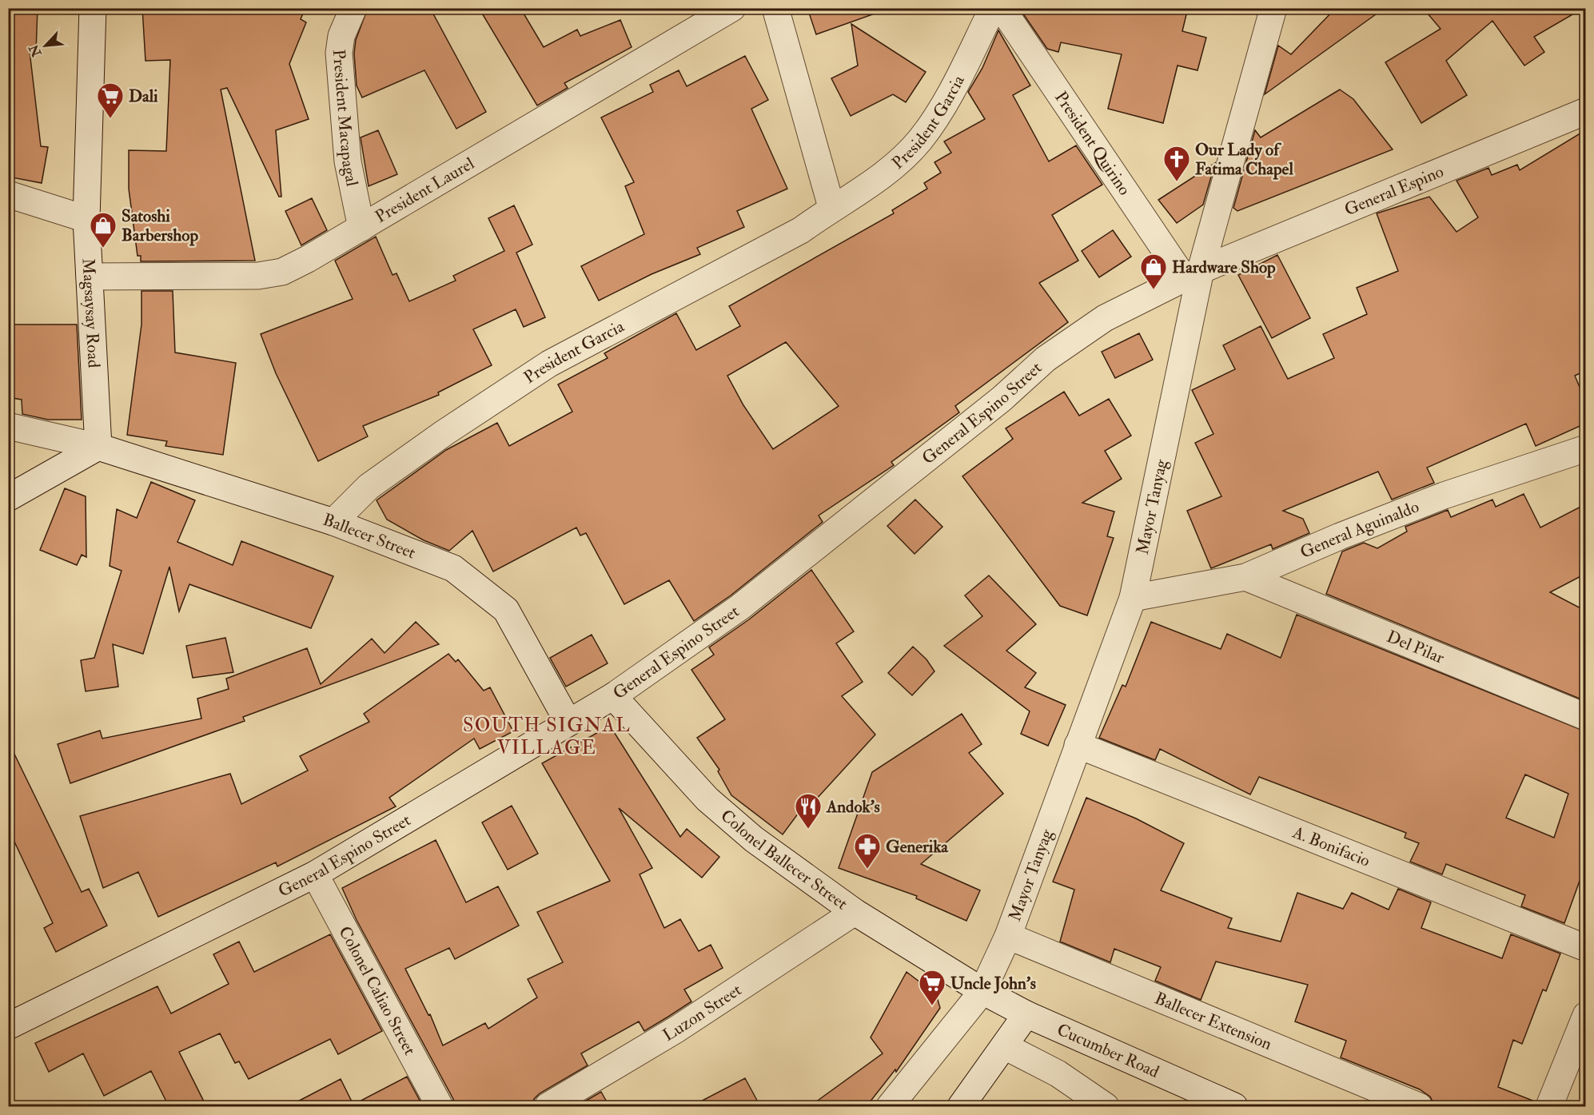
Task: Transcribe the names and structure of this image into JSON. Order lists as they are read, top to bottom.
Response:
{
  "streets": {
    "street": [
      "President Macapagal",
      "President Garcia",
      "President Quirino",
      "President Laurel",
      "General Espino",
      "Magsaysay Road",
      "General Espino Street",
      "Mayor Tanyag",
      "General Aguinaldo",
      "Ballecer Street",
      "Del Pilar",
      "A. Bonifacio",
      "Colonel Ballecer Street",
      "Colonel Caliao Street",
      "Luzon Street",
      "Ballecer Extension",
      "Cucumber Road"
    ]
  },
  "crossings": [
    ["President Macapagal", "President Laurel"],
    ["President Garcia", "Ballecer Street"],
    ["President Quirino", "General Espino"],
    ["President Quirino", "General Espino Street"],
    ["President Quirino", "Mayor Tanyag"],
    ["President Laurel", "Magsaysay Road"],
    ["General Espino", "General Espino Street"],
    ["General Espino", "Mayor Tanyag"],
    ["Magsaysay Road", "Ballecer Street"],
    ["General Espino Street", "Mayor Tanyag"],
    ["General Espino Street", "Ballecer Street"],
    ["General Espino Street", "Colonel Ballecer Street"],
    ["General Espino Street", "Colonel Caliao Street"],
    ["Mayor Tanyag", "General Aguinaldo"],
    ["Mayor Tanyag", "A. Bonifacio"],
    ["Mayor Tanyag", "Colonel Ballecer Street"],
    ["Mayor Tanyag", "Ballecer Extension"],
    ["Mayor Tanyag", "Cucumber Road"],
    ["General Aguinaldo", "Del Pilar"],
    ["Colonel Ballecer Street", "Luzon Street"],
    ["Colonel Ballecer Street", "Cucumber Road"]
  ],
  "districts": ["SOUTH SIGNAL VILLAGE"],
  "places": {
    "supermarket": ["Dali", "Uncle John's"],
    "church": ["Our Lady of Fatima Chapel"],
    "shop": ["Satoshi Barbershop", "Hardware Shop"],
    "restaurant": ["Andok's"],
    "pharmacy": ["Generika"]
  },
  "north": "bottom left"
}
